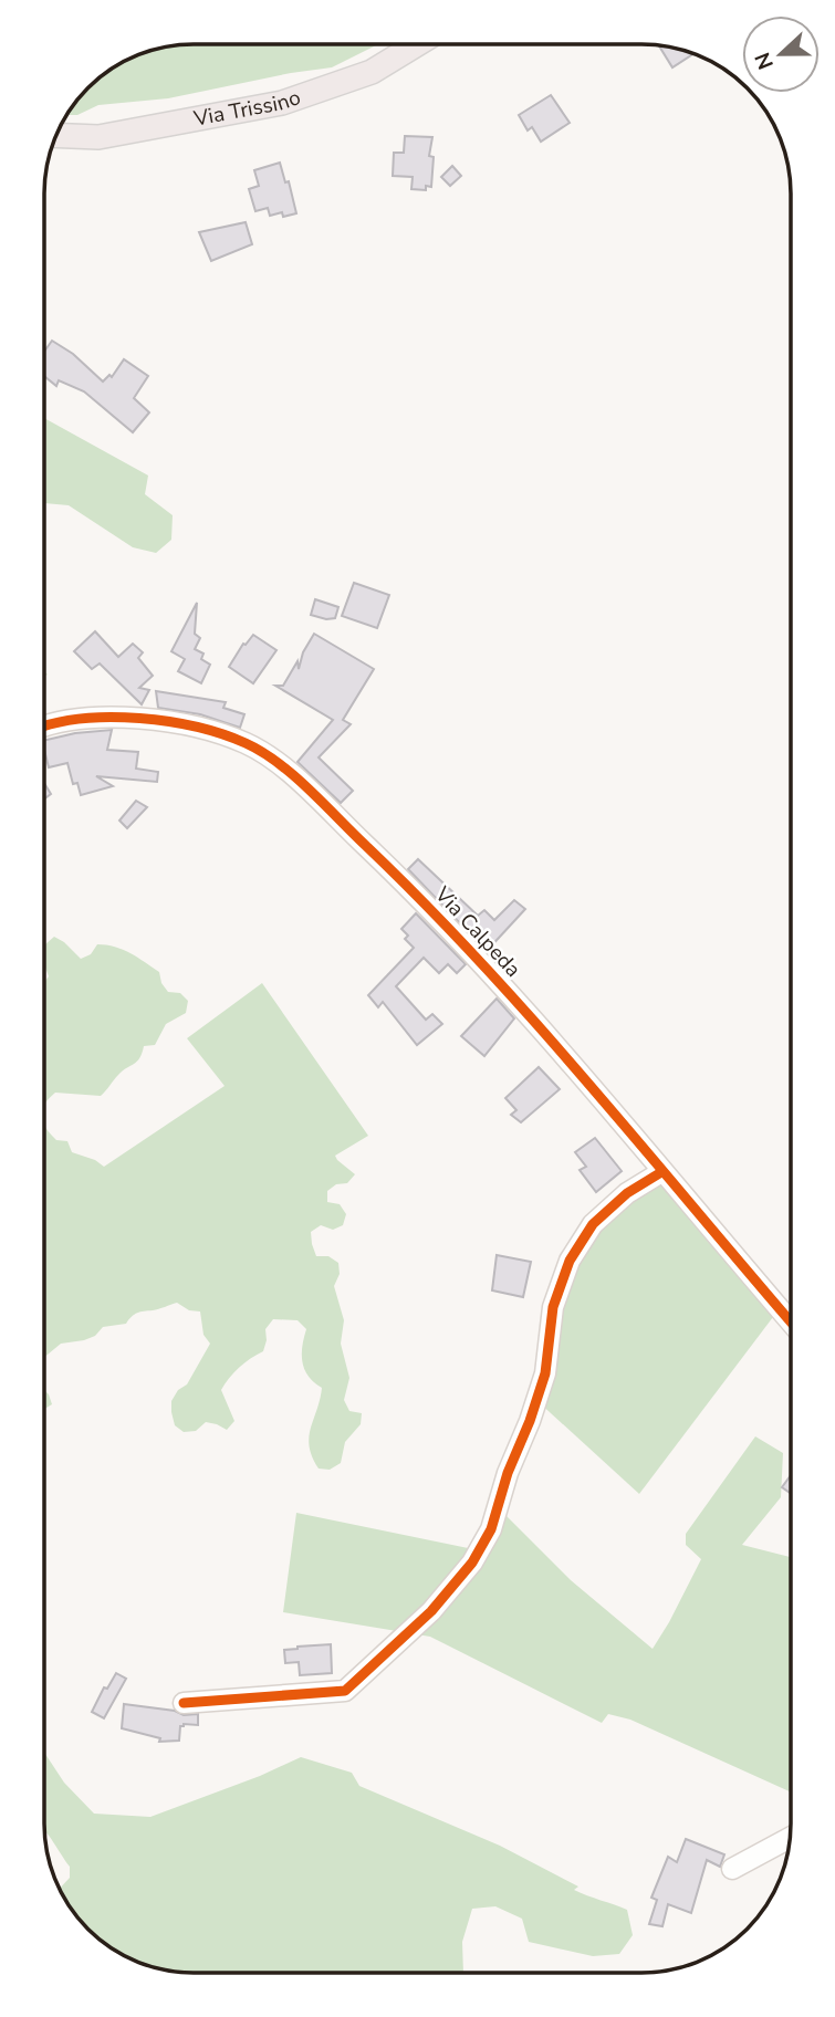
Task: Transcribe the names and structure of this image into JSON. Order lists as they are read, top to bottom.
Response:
{
  "streets": {
    "main road": ["Via Trissino"],
    "street": ["Via Calpeda"]
  },
  "north": "left"
}
